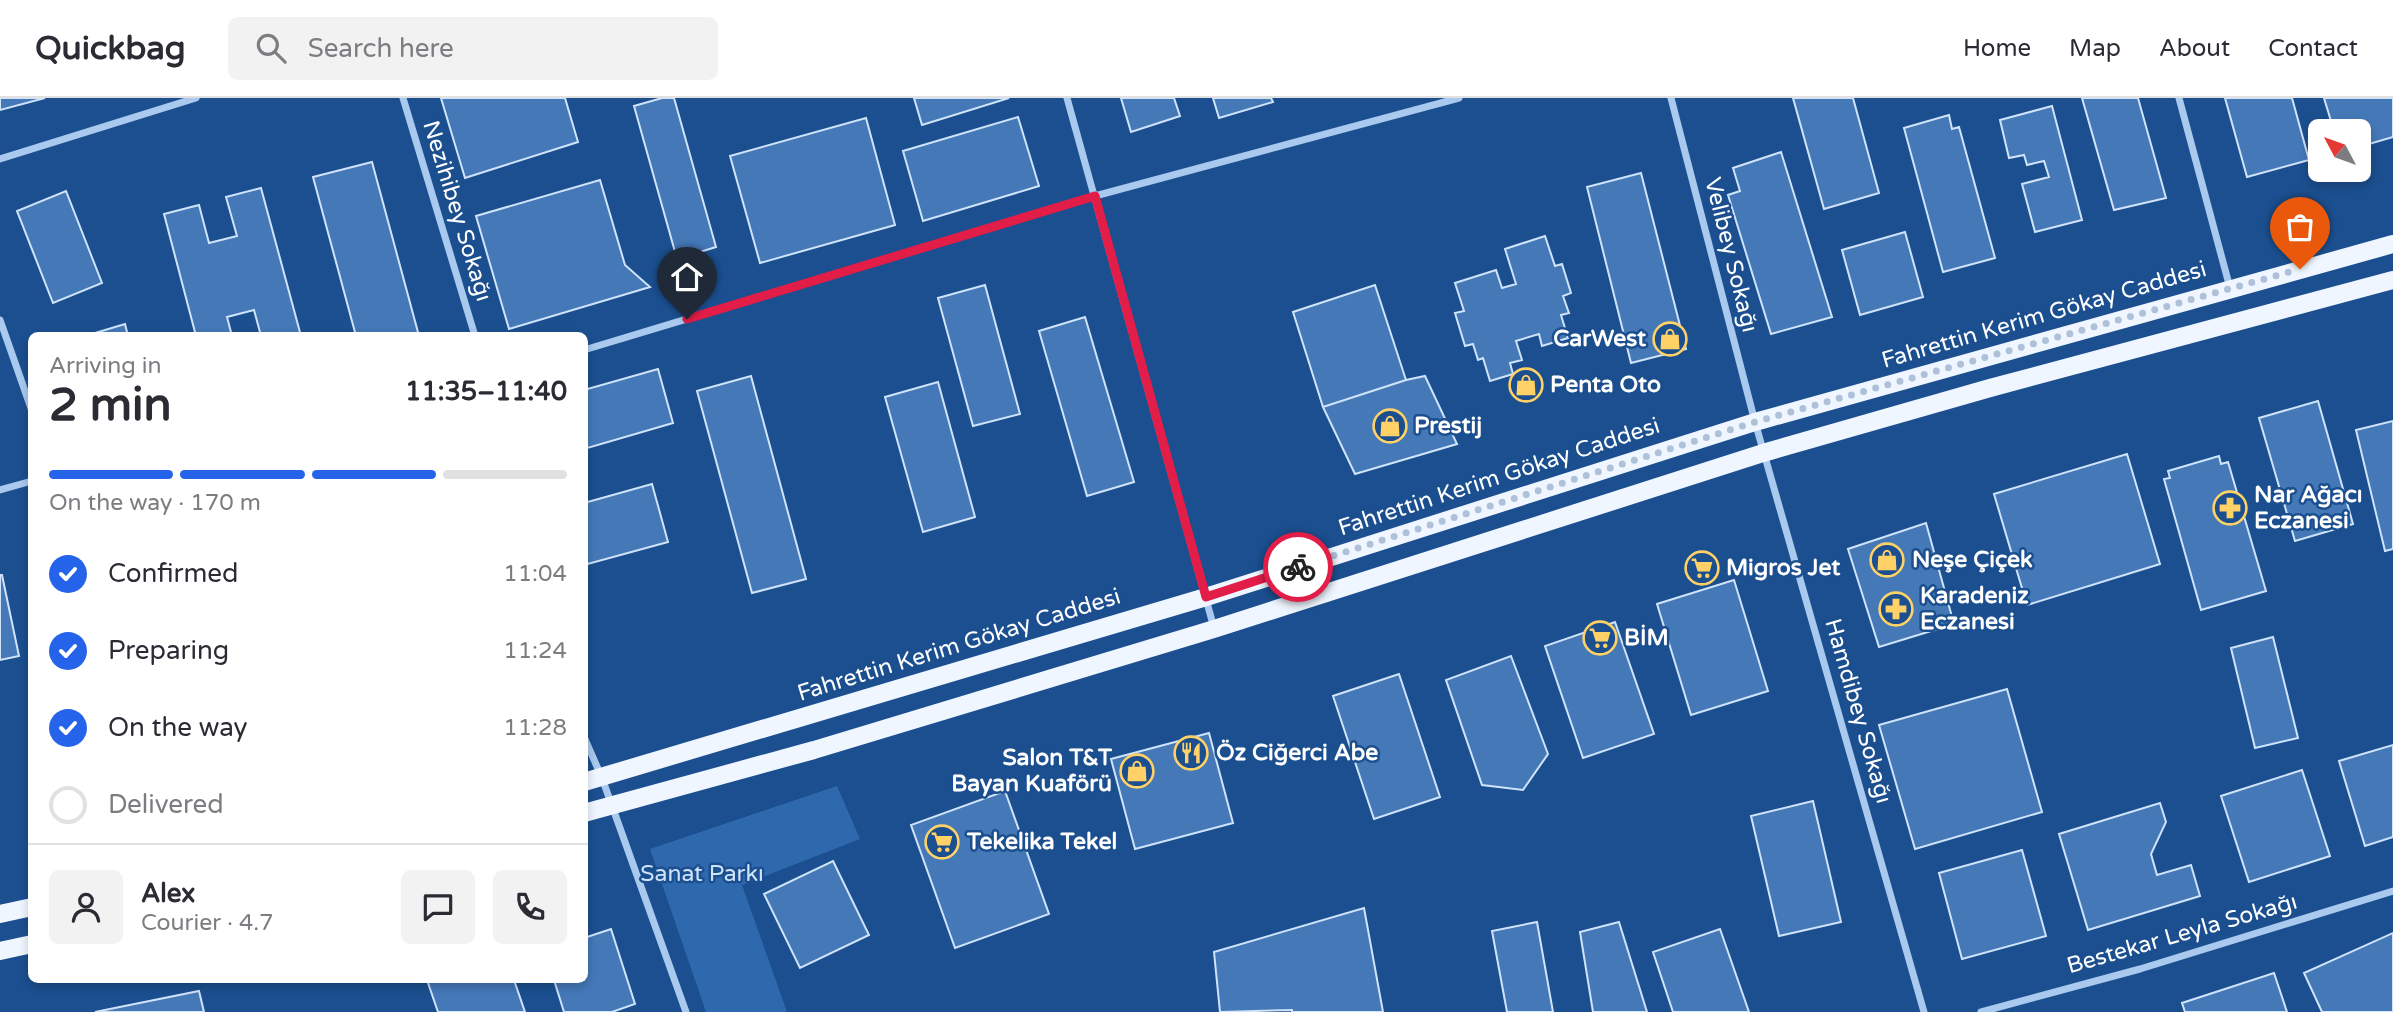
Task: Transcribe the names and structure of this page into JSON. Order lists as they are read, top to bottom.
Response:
{
  "streets": {
    "main road": ["Fahrettin Kerim Gökay Caddesi"],
    "street": [
      "Nezihibey Sokağı",
      "Velibey Sokağı",
      "Hamdibey Sokağı",
      "Bestekar Leyla Sokağı"
    ]
  },
  "crossings": [
    ["Velibey Sokağı", "Fahrettin Kerim Gökay Caddesi"],
    ["Velibey Sokağı", "Hamdibey Sokağı"],
    ["Fahrettin Kerim Gökay Caddesi", "Hamdibey Sokağı"]
  ],
  "parks": ["Sanat Parkı"],
  "places": {
    "shop": [
      "CarWest",
      "Penta Oto",
      "Prestij",
      "Neşe Çiçek",
      "Salon T&T Bayan Kuaförü"
    ],
    "pharmacy": ["Nar Ağacı Eczanesi", "Karadeniz Eczanesi"],
    "supermarket": ["Migros Jet", "BİM", "Tekelika Tekel"],
    "restaurant": ["Öz Ciğerci Abe"]
  },
  "north": "top left",
  "page": {
    "header": "Quickbag",
    "search": "Search here",
    "nav": [
      "Home",
      "Map",
      "About",
      "Contact"
    ],
    "heading": ["2 min", "Arriving in", "11:35–11:40"],
    "panel": ["Alex", "Courier · 4.7"],
    "bar": "On the way · 170 m",
    "list": [
      ["Confirmed", "11:04"],
      ["Preparing", "11:24"],
      ["On the way", "11:28"],
      "Delivered"
    ]
  }
}
